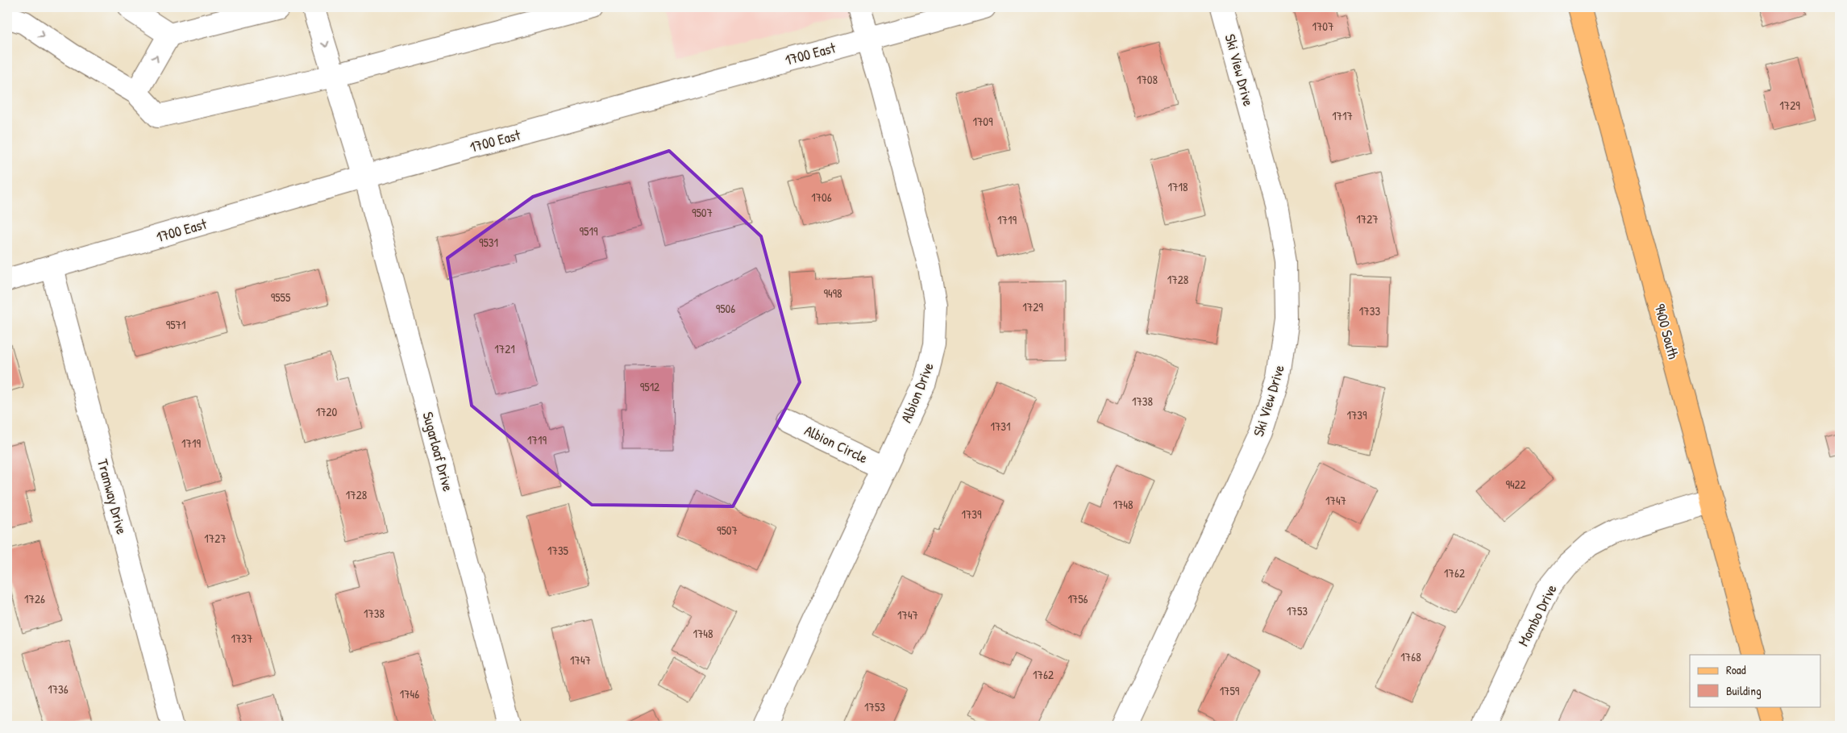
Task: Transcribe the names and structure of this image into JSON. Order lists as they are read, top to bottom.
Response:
{
  "streets": {
    "main road": ["9400 South"],
    "street": [
      "1700 East",
      "Ski View Drive",
      "Albion Drive",
      "Albion Circle",
      "Sugarloaf Drive",
      "Tramway Drive",
      "Mombo Drive"
    ]
  },
  "crossings": [
    ["1700 East", "Albion Drive"],
    ["1700 East", "Sugarloaf Drive"],
    ["1700 East", "Tramway Drive"],
    ["9400 South", "Mombo Drive"],
    ["Albion Drive", "Albion Circle"]
  ],
  "house_numbers": [
    "1707",
    "1708",
    "1729",
    "1717",
    "1709",
    "1718",
    "1706",
    "9507",
    "1727",
    "1719",
    "9519",
    "9531",
    "1728",
    "9498",
    "9555",
    "1729",
    "9506",
    "1733",
    "9571",
    "1721",
    "9512",
    "1738",
    "1720",
    "1739",
    "1731",
    "1719",
    "1719",
    "9422",
    "1728",
    "1747",
    "1748",
    "1739",
    "9507",
    "1727",
    "1735",
    "1762",
    "1726",
    "1756",
    "1753",
    "1738",
    "1747",
    "1748",
    "1737",
    "1768",
    "1747",
    "1762",
    "1736",
    "1759",
    "1746",
    "1753"
  ],
  "legend": ["Road", "Building"]
}
